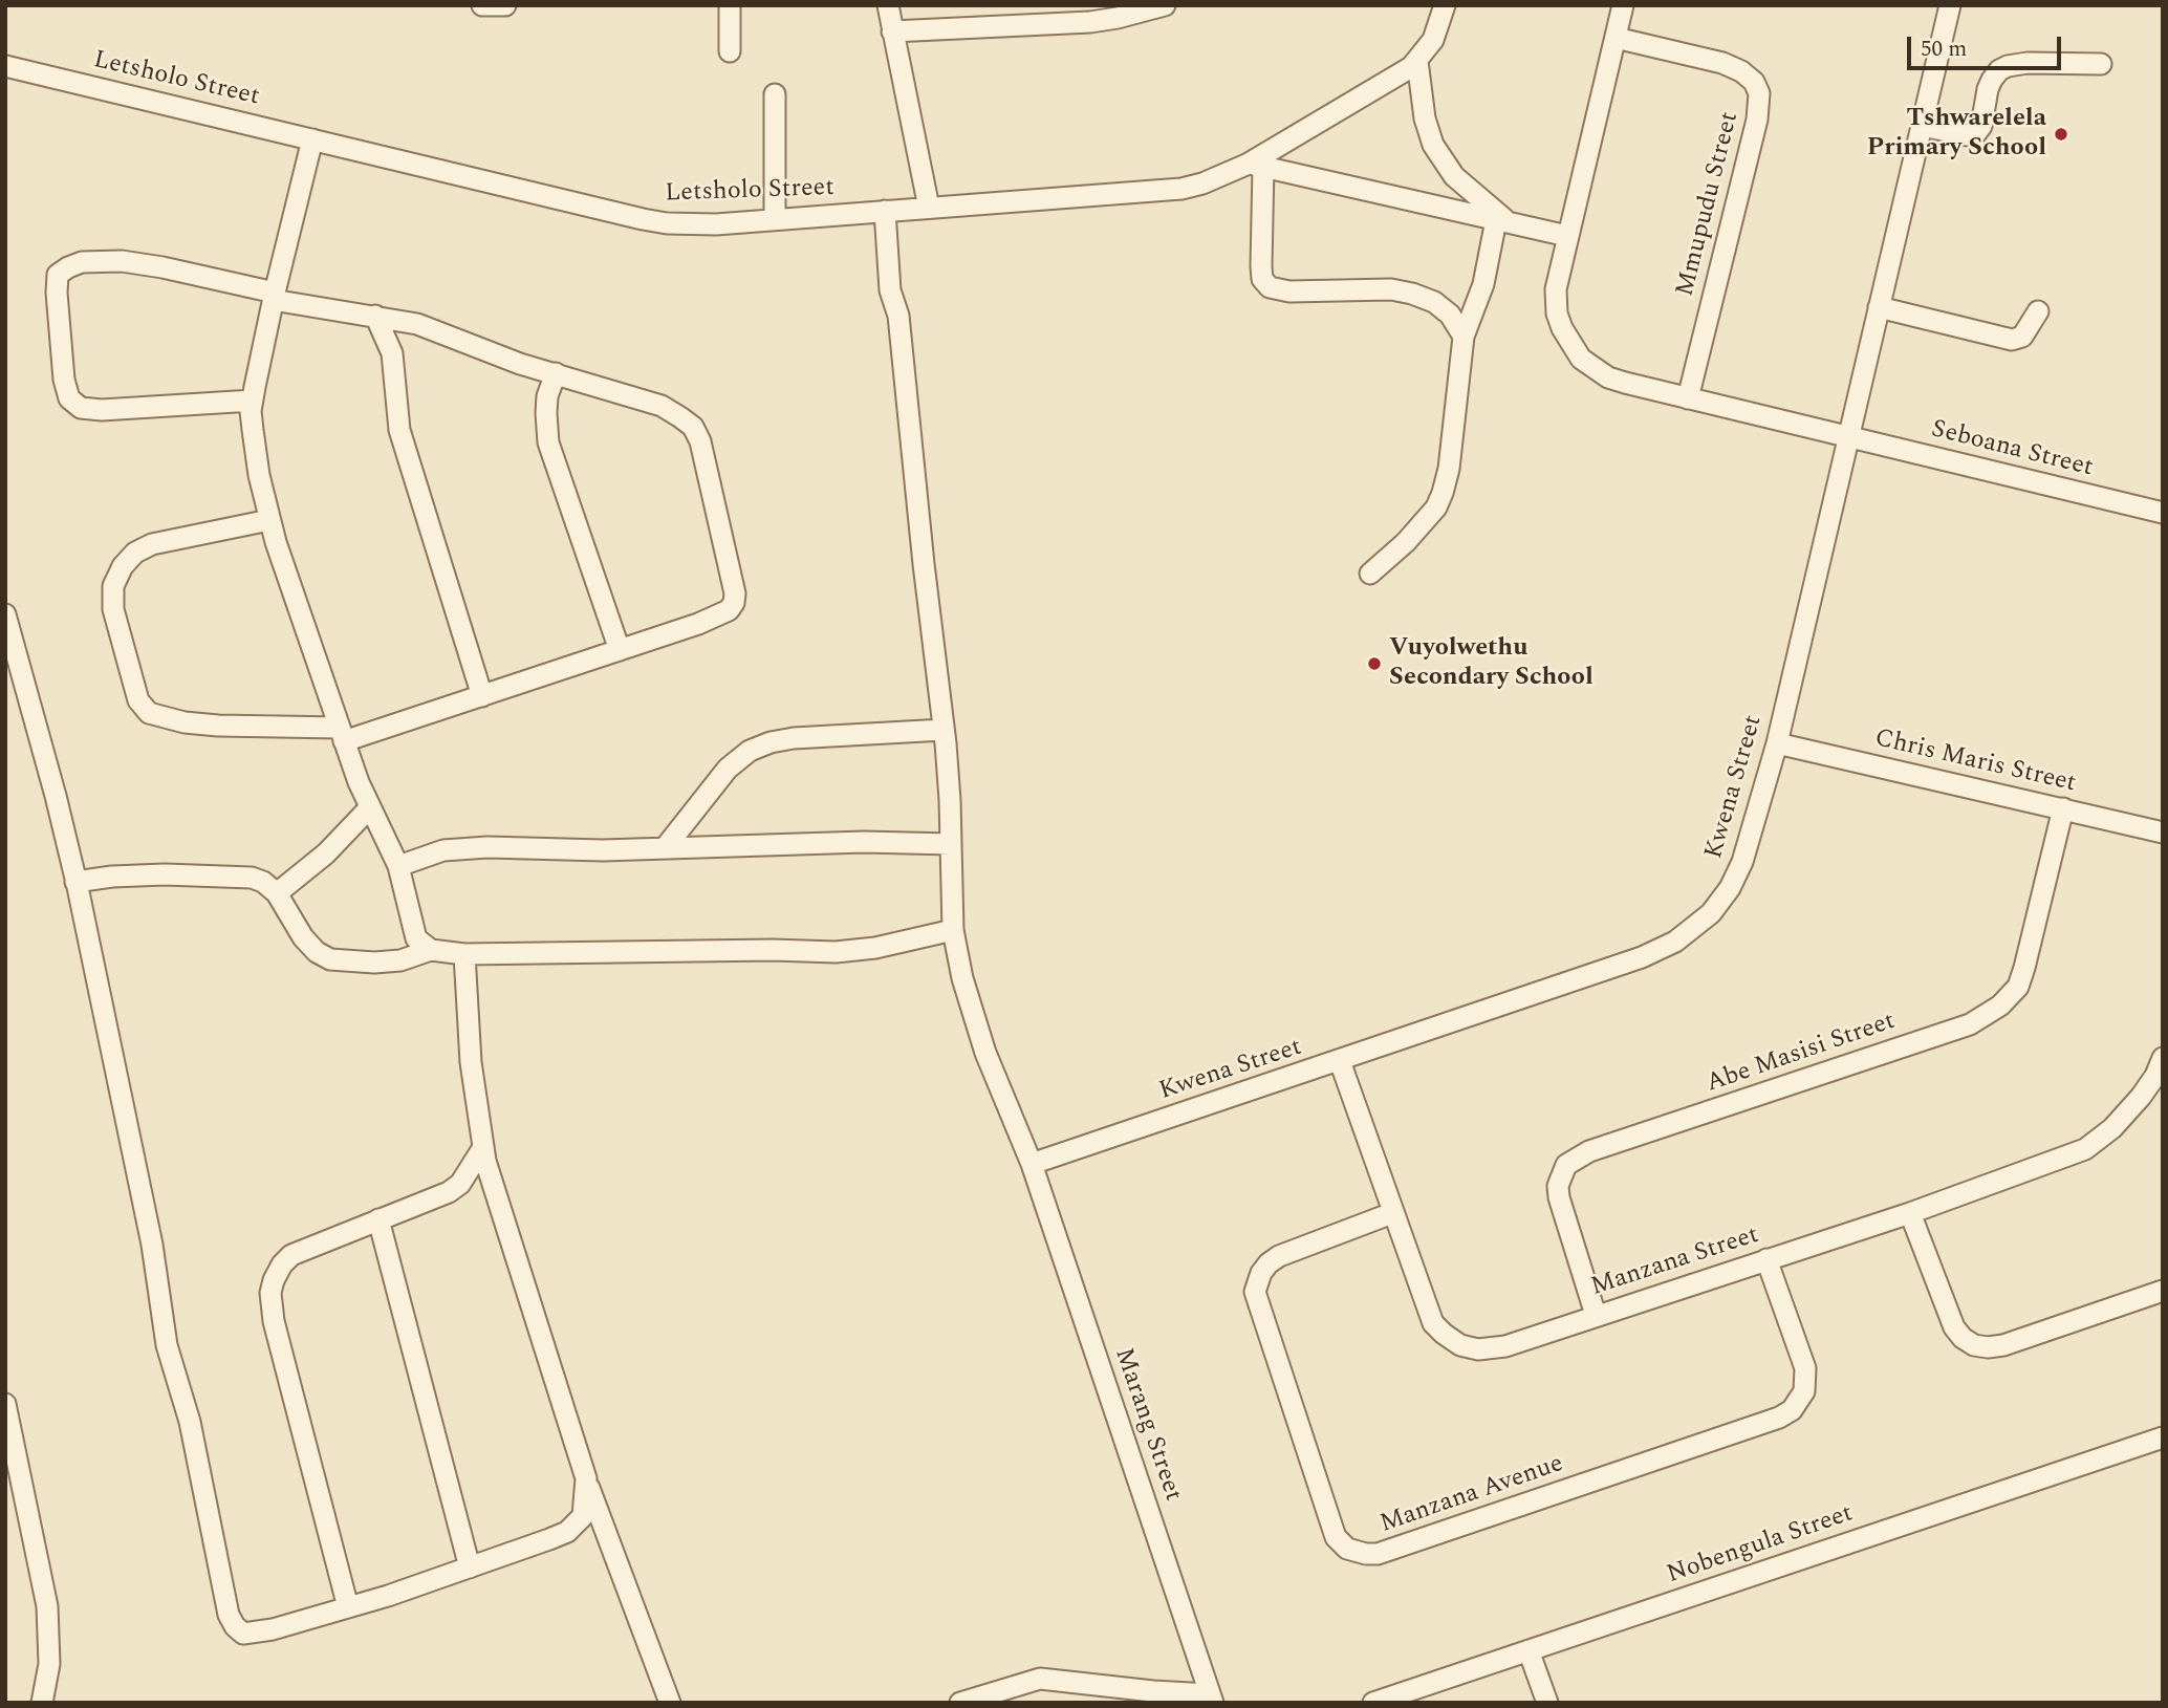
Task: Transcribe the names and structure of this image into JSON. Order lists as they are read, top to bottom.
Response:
{
  "streets": {
    "street": [
      "Letsholo Street",
      "Mmupudu Street",
      "Seboana Street",
      "Chris Maris Street",
      "Kwena Street",
      "Abe Masisi Street",
      "Manzana Street",
      "Marang Street",
      "Manzana Avenue",
      "Nobengula Street"
    ]
  },
  "crossings": [
    ["Letsholo Street", "Marang Street"],
    ["Seboana Street", "Kwena Street"],
    ["Chris Maris Street", "Kwena Street"],
    ["Chris Maris Street", "Abe Masisi Street"],
    ["Kwena Street", "Manzana Street"],
    ["Kwena Street", "Marang Street"],
    ["Abe Masisi Street", "Manzana Street"],
    ["Manzana Street", "Manzana Avenue"]
  ],
  "places": ["Tshwarelela Primary School", "Vuyolwethu Secondary School"],
  "scale_bar": "50 m"
}
